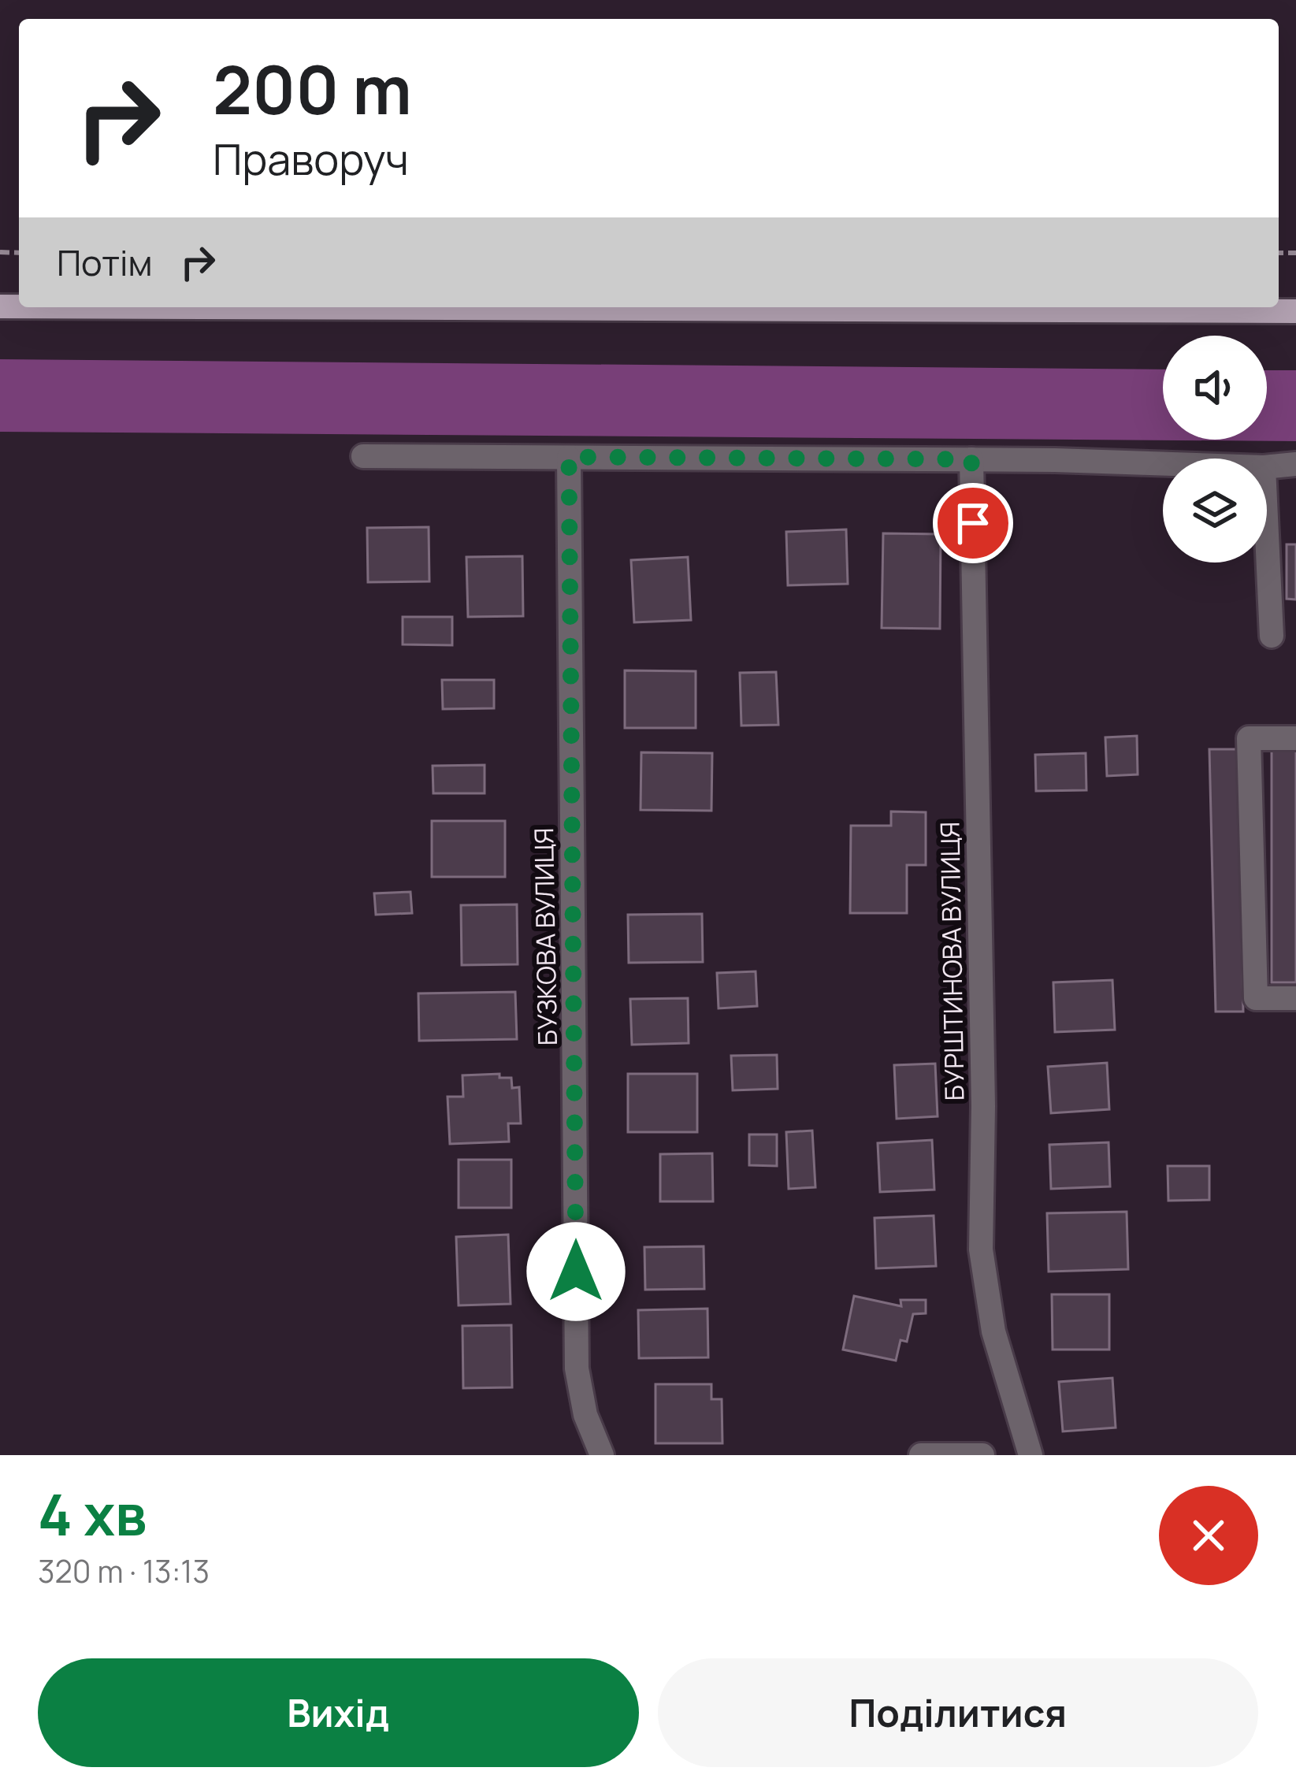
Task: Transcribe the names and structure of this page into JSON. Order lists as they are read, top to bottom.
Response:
{
  "streets": {
    "street": ["БУЗКОВА ВУЛИЦЯ", "БУРШТИНОВА ВУЛИЦЯ"]
  },
  "page": {
    "turn": ["200 m", "Праворуч"],
    "then": "Потім",
    "heading": ["4 хв", "320 m · 13:13"],
    "buttons": ["Вихід", "Поділитися"]
  }
}
